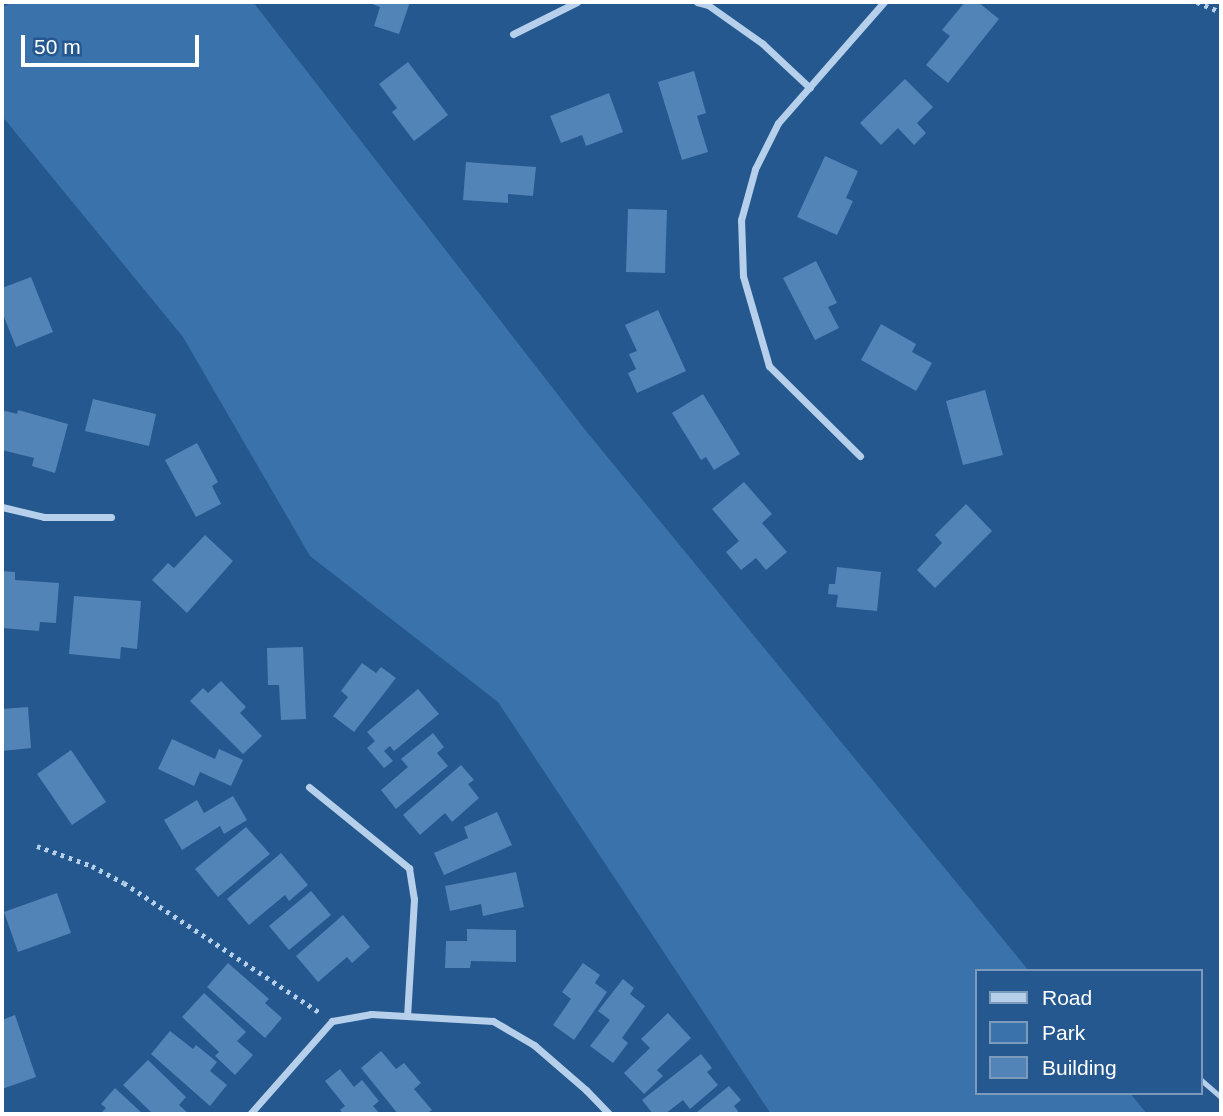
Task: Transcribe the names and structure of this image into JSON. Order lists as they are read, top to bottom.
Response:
{
  "legend": ["Road", "Park", "Building"],
  "scale_bar": "50 m"
}
